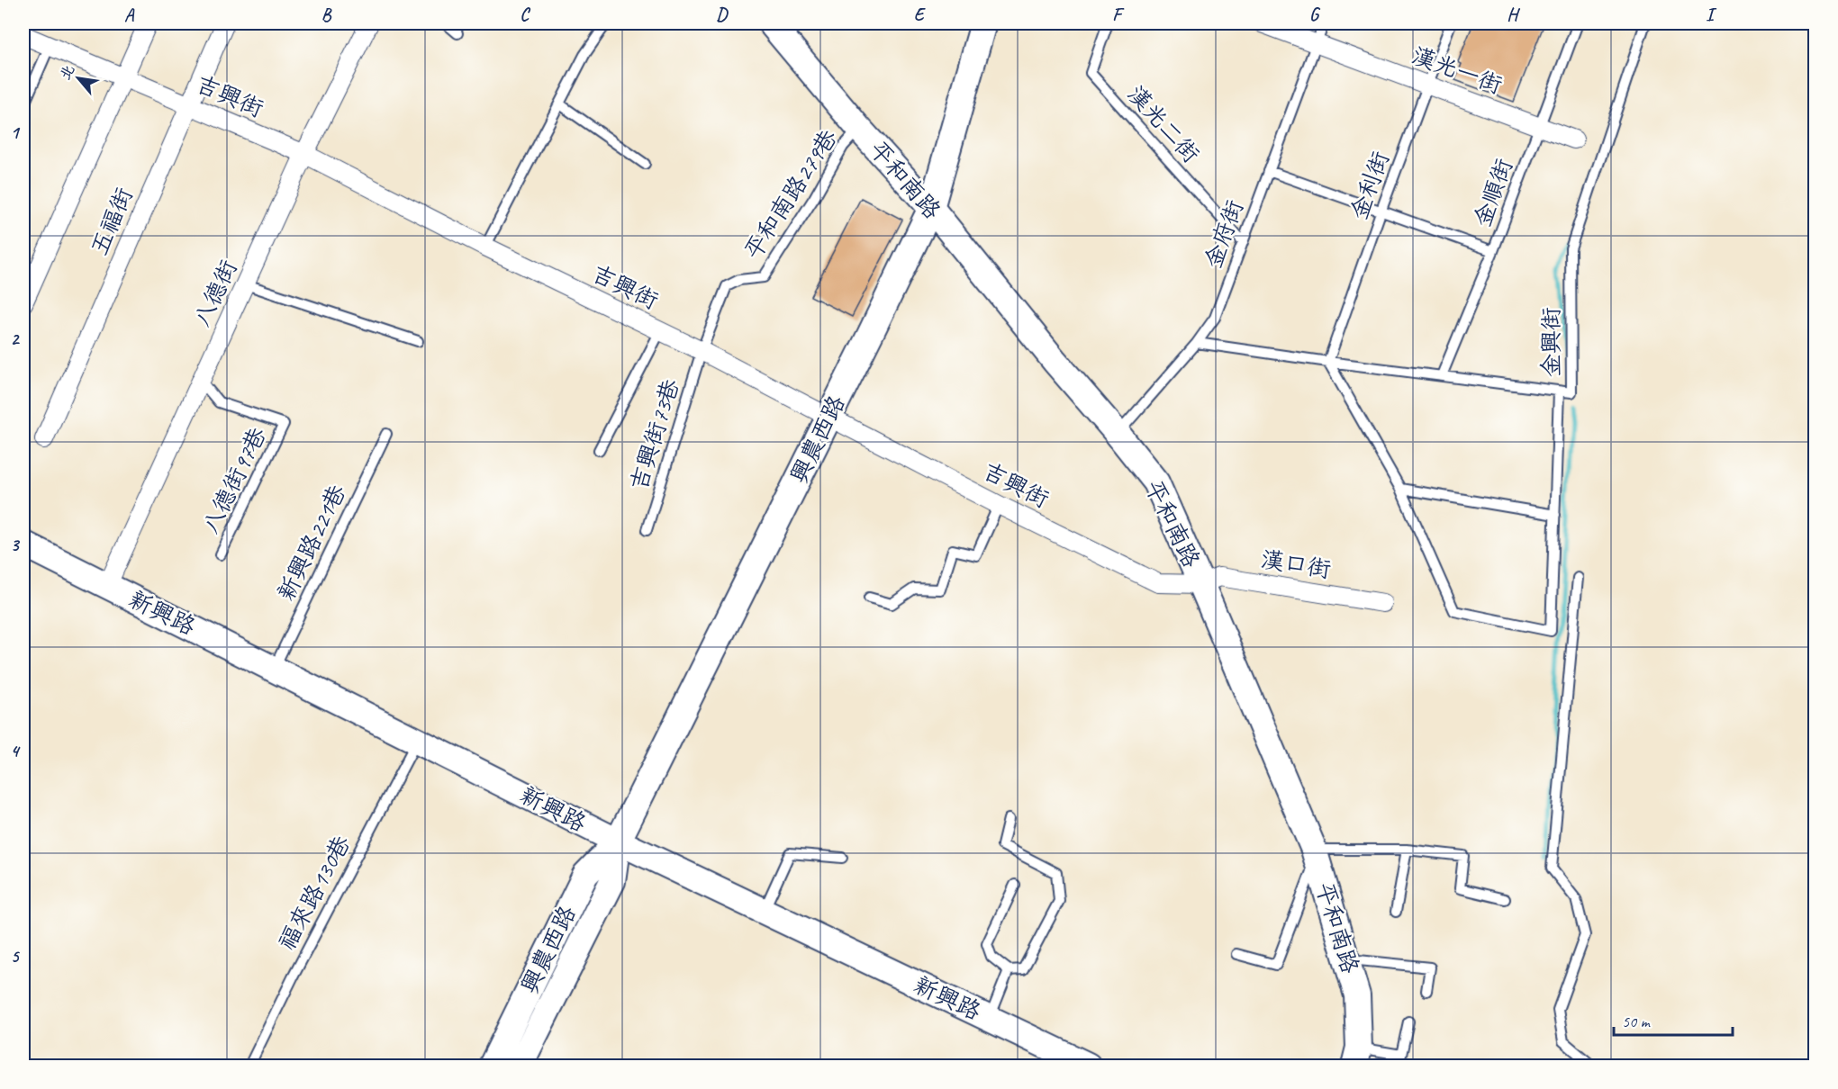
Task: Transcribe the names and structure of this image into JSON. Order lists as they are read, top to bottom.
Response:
{
  "streets": {
    "main road": ["平和南路", "興農西路", "新興路"],
    "street": [
      "漢光一街",
      "吉興街",
      "五福街",
      "八德街",
      "漢口街"
    ],
    "lane": [
      "漢光二街",
      "金利街",
      "金順街",
      "平和南路279巷",
      "金府街",
      "金興街",
      "吉興街73巷",
      "八德街97巷",
      "新興路221巷",
      "福來路130巷"
    ]
  },
  "crossings": [
    ["漢光一街", "金利街"],
    ["漢光一街", "金順街"],
    ["漢光一街", "金府街"],
    ["吉興街", "平和南路"],
    ["吉興街", "平和南路279巷"],
    ["吉興街", "五福街"],
    ["吉興街", "八德街"],
    ["吉興街", "吉興街73巷"],
    ["吉興街", "興農西路"],
    ["吉興街", "漢口街"],
    ["漢光二街", "金府街"],
    ["平和南路", "平和南路279巷"],
    ["平和南路", "金府街"],
    ["平和南路", "興農西路"],
    ["平和南路", "漢口街"],
    ["金利街", "金興街"],
    ["金順街", "金興街"],
    ["平和南路279巷", "吉興街73巷"],
    ["金府街", "金興街"],
    ["八德街", "八德街97巷"],
    ["八德街", "新興路"],
    ["興農西路", "新興路"],
    ["新興路221巷", "新興路"],
    ["新興路", "福來路130巷"]
  ],
  "scale_bar": "50 m",
  "north": "top left",
  "grid": {
    "columns": [
      "A",
      "B",
      "C",
      "D",
      "E",
      "F",
      "G",
      "H",
      "I"
    ],
    "rows": [
      "1",
      "2",
      "3",
      "4",
      "5"
    ]
  }
}
